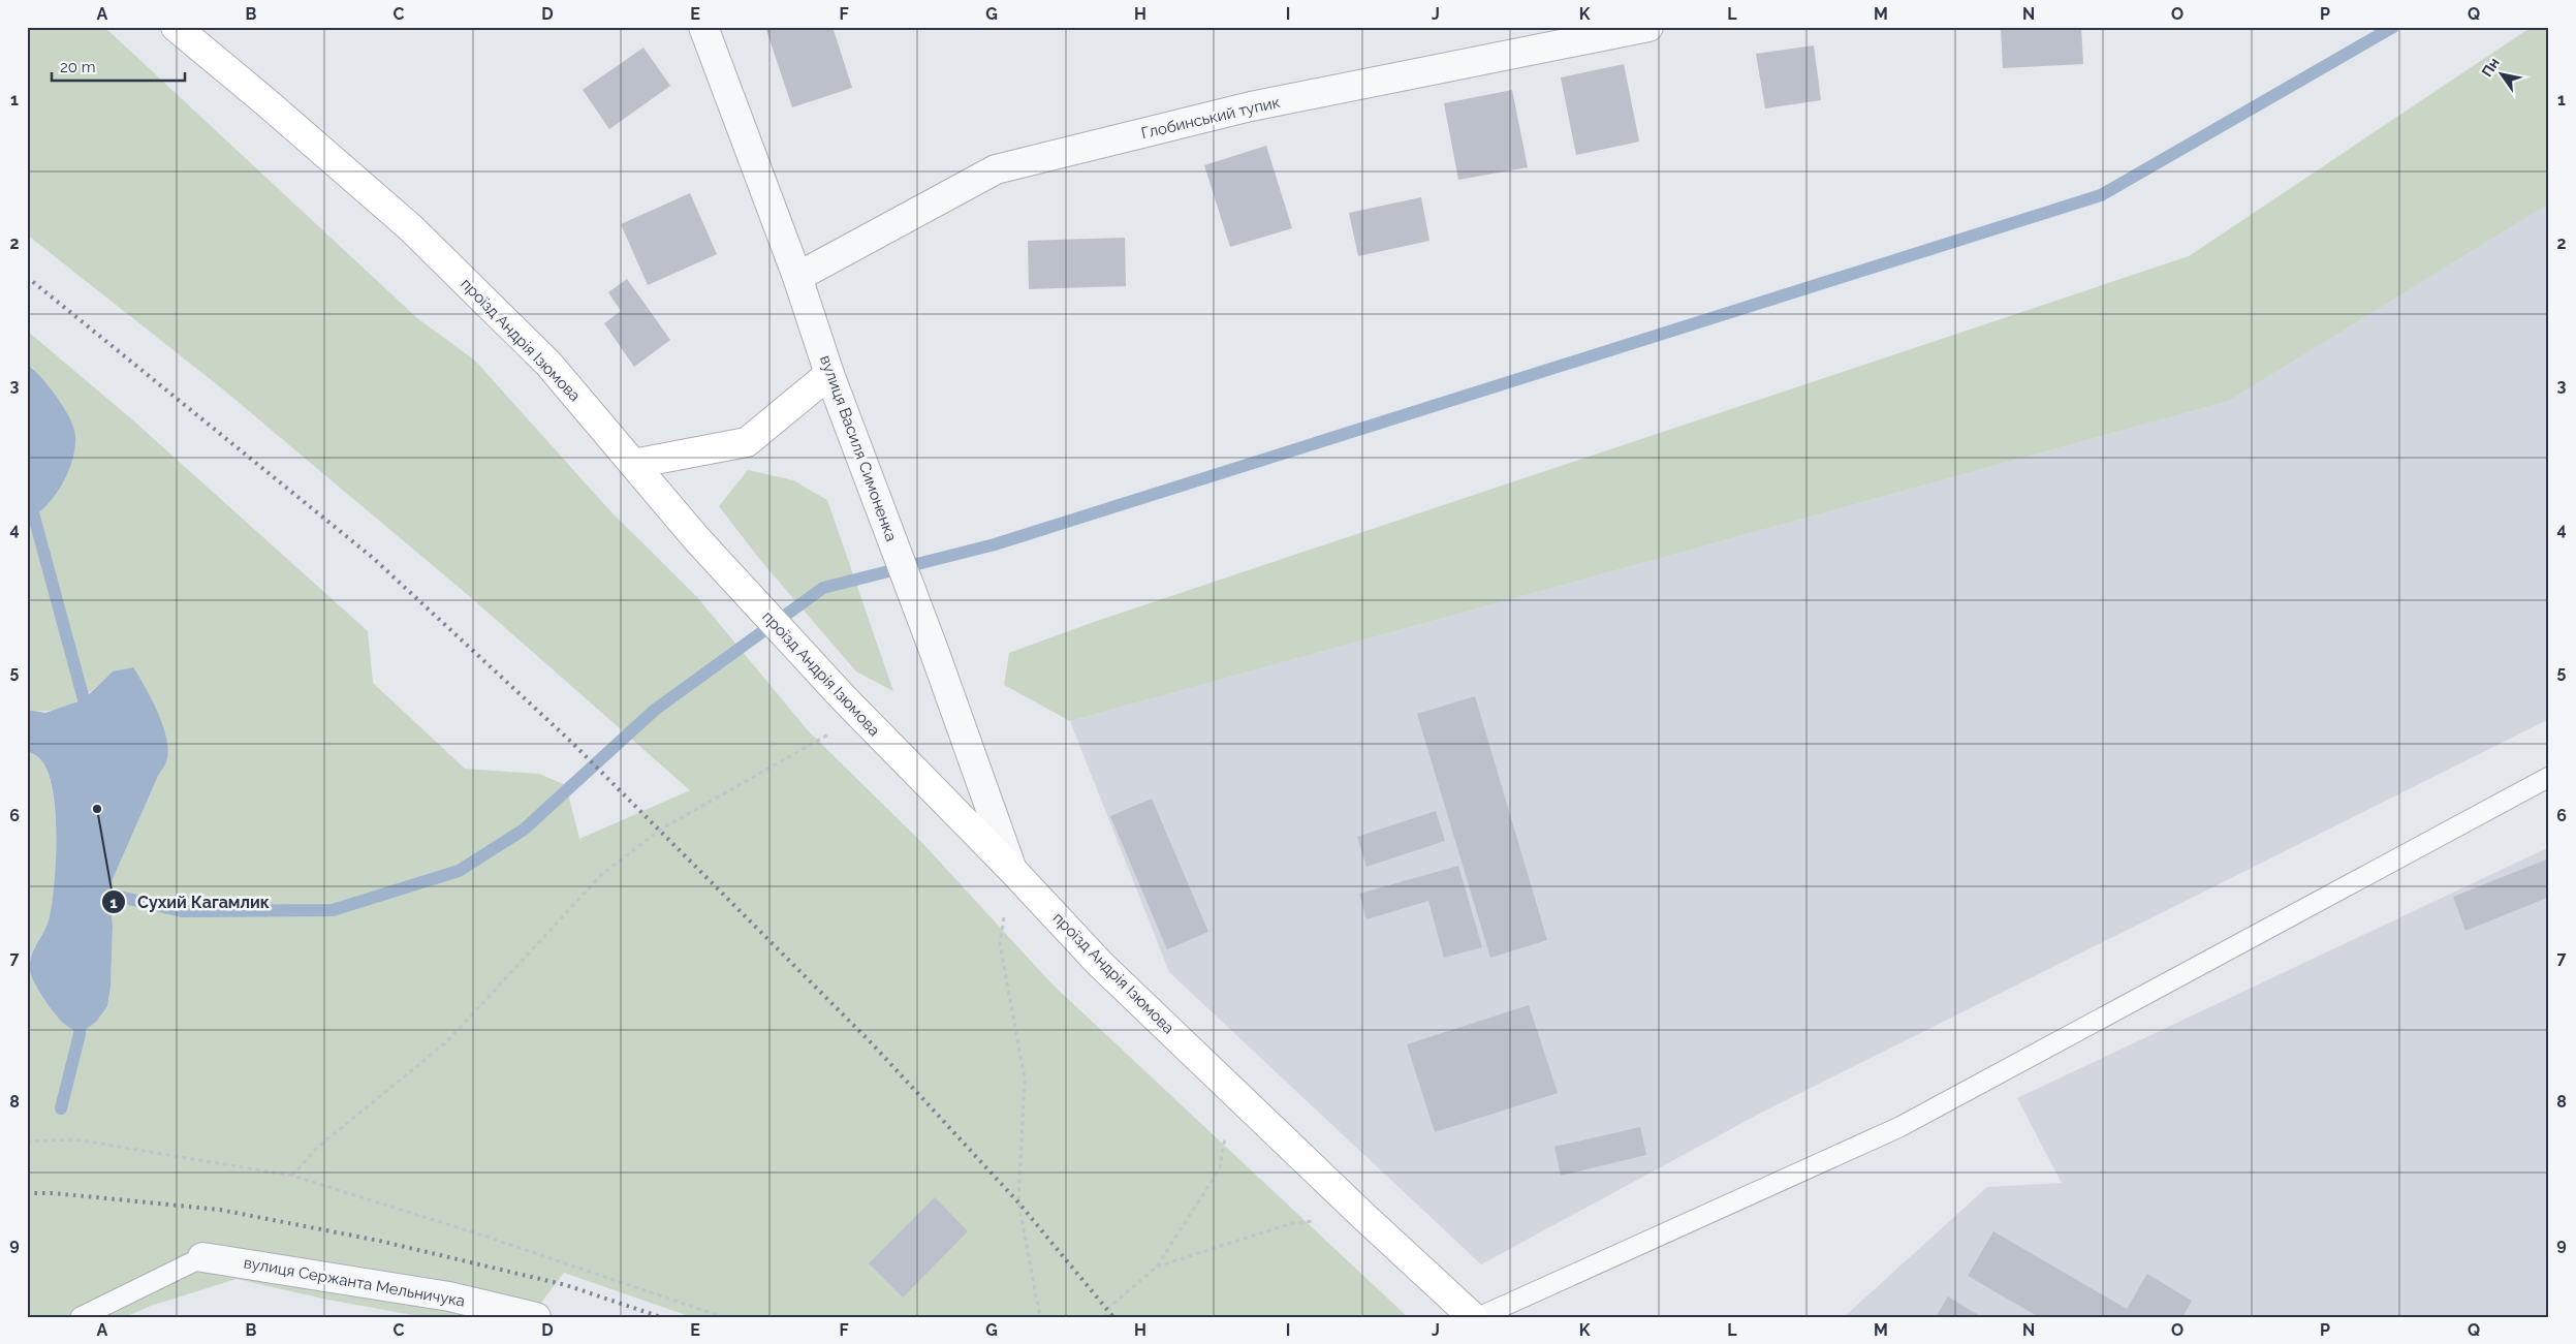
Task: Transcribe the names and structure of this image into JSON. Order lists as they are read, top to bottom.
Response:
{
  "streets": {
    "street": [
      "Глобинський тупик",
      "проїзд Андрія Ізюмова",
      "вулиця Василя Симоненка",
      "вулиця Сержанта Мельничука"
    ]
  },
  "crossings": [
    ["Глобинський тупик", "вулиця Василя Симоненка"],
    ["проїзд Андрія Ізюмова", "вулиця Василя Симоненка"]
  ],
  "places": ["Сухий Кагамлик"],
  "scale_bar": "20 m",
  "north": "top left",
  "grid": {
    "columns": [
      "A",
      "B",
      "C",
      "D",
      "E",
      "F",
      "G",
      "H",
      "I",
      "J",
      "K",
      "L",
      "M",
      "N",
      "O",
      "P",
      "Q"
    ],
    "rows": [
      "1",
      "2",
      "3",
      "4",
      "5",
      "6",
      "7",
      "8",
      "9"
    ]
  }
}
